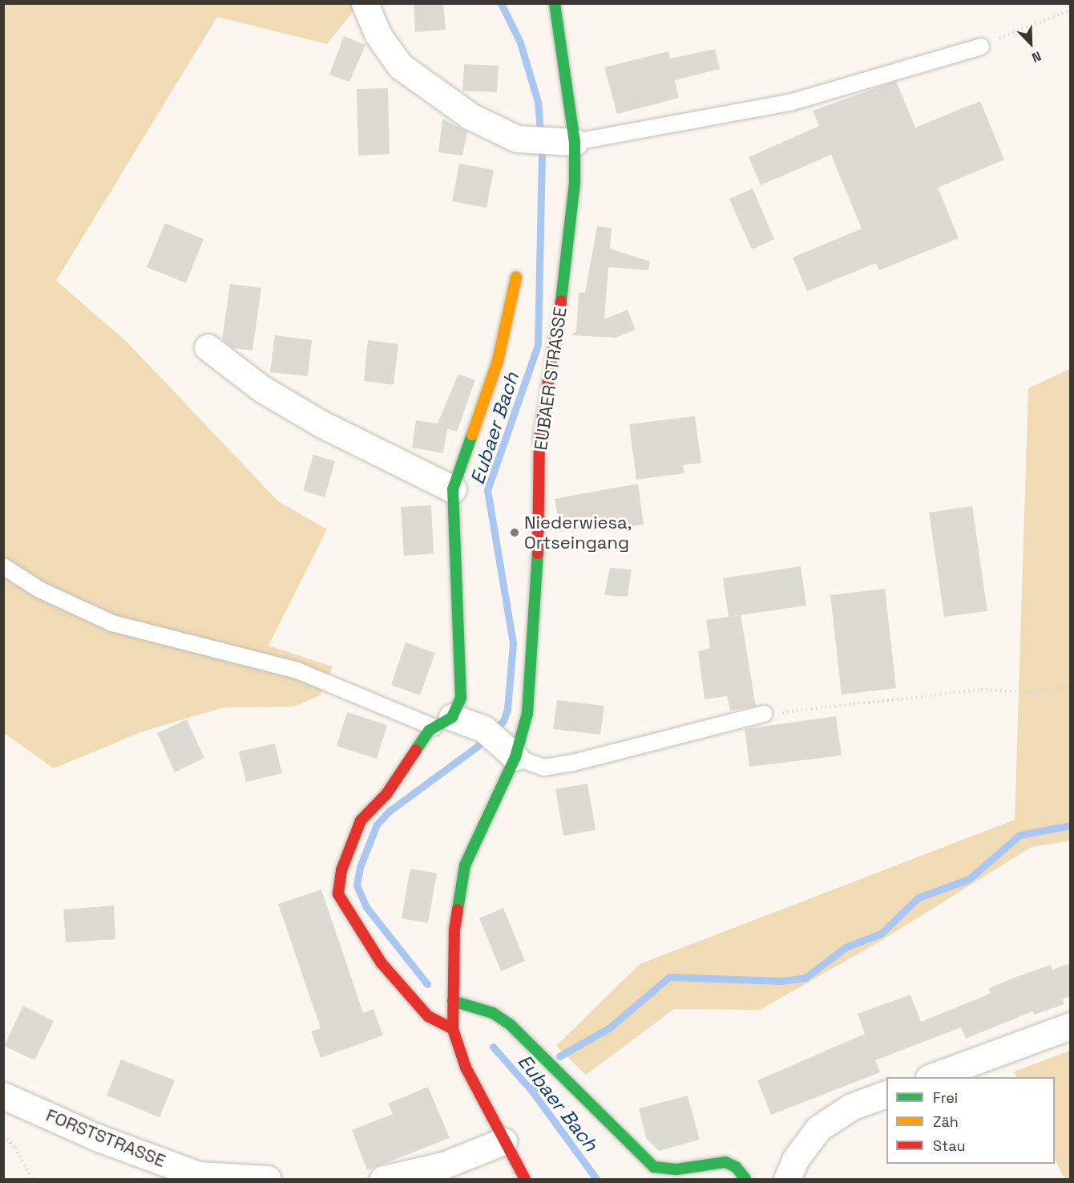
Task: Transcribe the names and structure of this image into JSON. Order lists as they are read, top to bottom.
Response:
{
  "streets": {
    "street": ["EUBAER STRASSE", "FORSTSTRASSE"]
  },
  "water": ["Eubaer Bach"],
  "places": ["Niederwiesa, Ortseingang"],
  "legend": ["Frei", "Zäh", "Stau"],
  "north": "bottom right"
}
